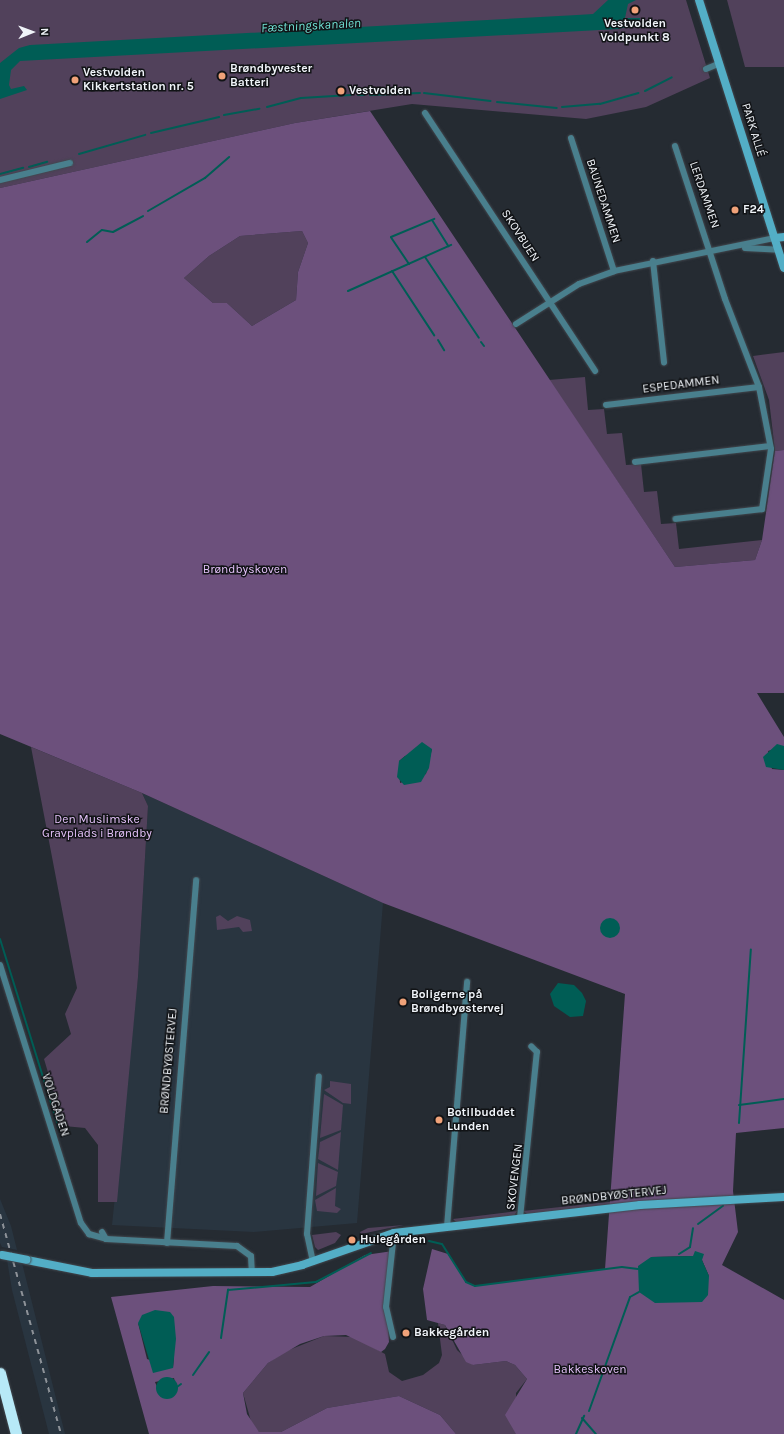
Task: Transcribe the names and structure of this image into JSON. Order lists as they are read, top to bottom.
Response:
{
  "streets": {
    "street": [
      "PARK ALLÉ",
      "LERDAMMEN",
      "BAUNEDAMMEN",
      "SKOVBUEN",
      "ESPEDAMMEN",
      "BRØNDBYØSTERVEJ",
      "VOLDGADEN",
      "SKOVENGEN"
    ]
  },
  "crossings": [
    ["BRØNDBYØSTERVEJ", "SKOVENGEN"]
  ],
  "water": ["Fæstningskanalen"],
  "parks": ["Brøndbyskoven", "Den Muslimske Gravplads i Brøndby", "Bakkeskoven"],
  "places": [
    "Vestvolden Voldpunkt 8",
    "Brøndbyvester Batteri",
    "Vestvolden Kikkertstation nr. 5",
    "Vestvolden",
    "F24",
    "Boligerne på Brøndbyøstervej",
    "Botilbuddet Lunden",
    "Hulegården",
    "Bakkegården"
  ],
  "north": "right"
}
